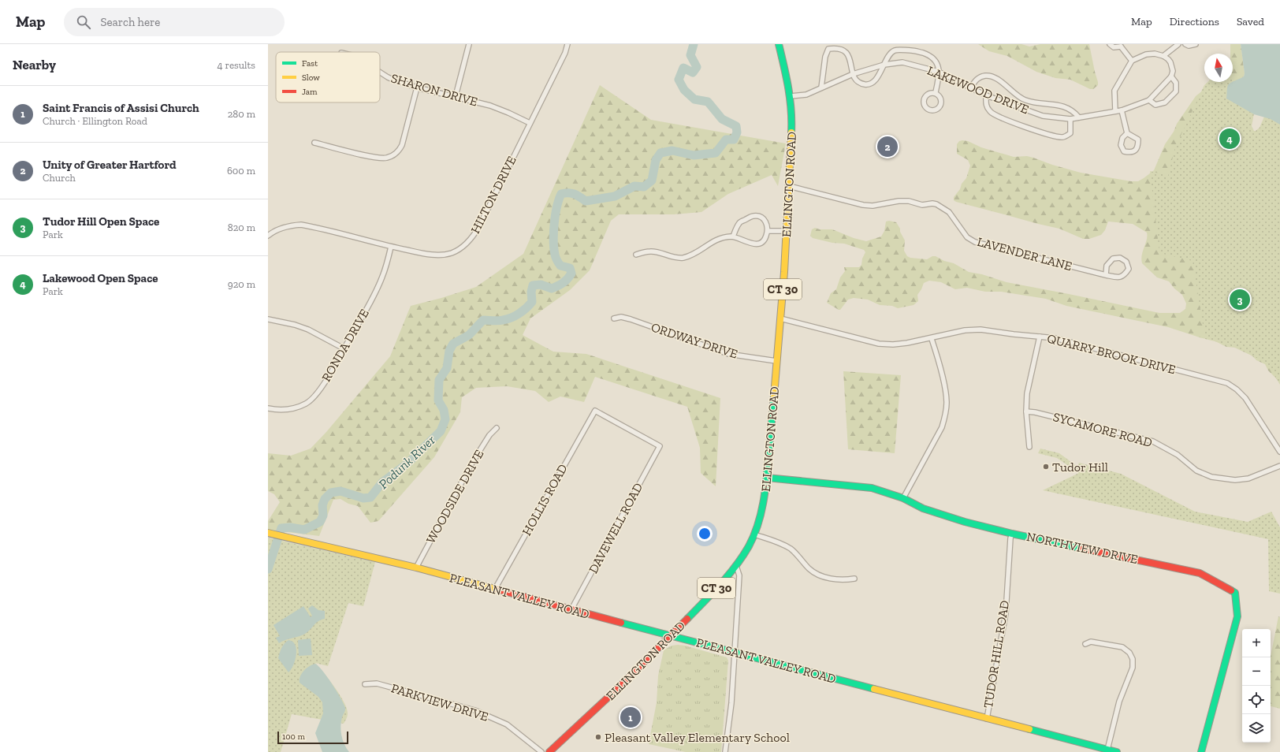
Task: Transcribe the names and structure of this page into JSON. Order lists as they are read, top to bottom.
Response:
{
  "streets": {
    "main road": [
      "ELLINGTON ROAD",
      "CT 30",
      "NORTHVIEW DRIVE",
      "PLEASANT VALLEY ROAD"
    ],
    "street": [
      "SHARON DRIVE",
      "LAKEWOOD DRIVE",
      "HILTON DRIVE",
      "LAVENDER LANE",
      "ORDWAY DRIVE",
      "RONDA DRIVE",
      "QUARRY BROOK DRIVE",
      "SYCAMORE ROAD",
      "WOODSIDE DRIVE",
      "HOLLIS ROAD",
      "DAVEWELL ROAD",
      "TUDOR HILL ROAD",
      "PARKVIEW DRIVE"
    ]
  },
  "crossings": [
    ["SHARON DRIVE", "HILTON DRIVE"],
    ["LAKEWOOD DRIVE", "ELLINGTON ROAD"],
    ["ELLINGTON ROAD", "LAVENDER LANE"],
    ["ELLINGTON ROAD", "ORDWAY DRIVE"],
    ["ELLINGTON ROAD", "QUARRY BROOK DRIVE"],
    ["ELLINGTON ROAD", "NORTHVIEW DRIVE"],
    ["ELLINGTON ROAD", "PLEASANT VALLEY ROAD"],
    ["HILTON DRIVE", "RONDA DRIVE"],
    ["WOODSIDE DRIVE", "PLEASANT VALLEY ROAD"],
    ["HOLLIS ROAD", "DAVEWELL ROAD"],
    ["HOLLIS ROAD", "PLEASANT VALLEY ROAD"],
    ["DAVEWELL ROAD", "PLEASANT VALLEY ROAD"],
    ["NORTHVIEW DRIVE", "TUDOR HILL ROAD"],
    ["PLEASANT VALLEY ROAD", "TUDOR HILL ROAD"]
  ],
  "water": ["Podunk River"],
  "places": ["Tudor Hill", "Pleasant Valley Elementary School"],
  "legend": ["Fast", "Slow", "Jam"],
  "scale_bar": "100 m",
  "north": "top",
  "page": {
    "header": "Map",
    "search": "Search here",
    "nav": ["Map", "Directions", "Saved"],
    "heading": ["Nearby", "4 results"],
    "list": [
      {
        "mark": "1",
        "name": "Saint Francis of Assisi Church",
        "note": "Church · Ellington Road",
        "value": "280 m"
      },
      {
        "mark": "2",
        "name": "Unity of Greater Hartford",
        "note": "Church",
        "value": "600 m"
      },
      {
        "mark": "3",
        "name": "Tudor Hill Open Space",
        "note": "Park",
        "value": "820 m"
      },
      {
        "mark": "4",
        "name": "Lakewood Open Space",
        "note": "Park",
        "value": "920 m"
      }
    ],
    "pins": [
      "4",
      "2",
      "3",
      "1"
    ],
    "map_buttons": ["+", "−"],
    "scale": "100 m"
  }
}
